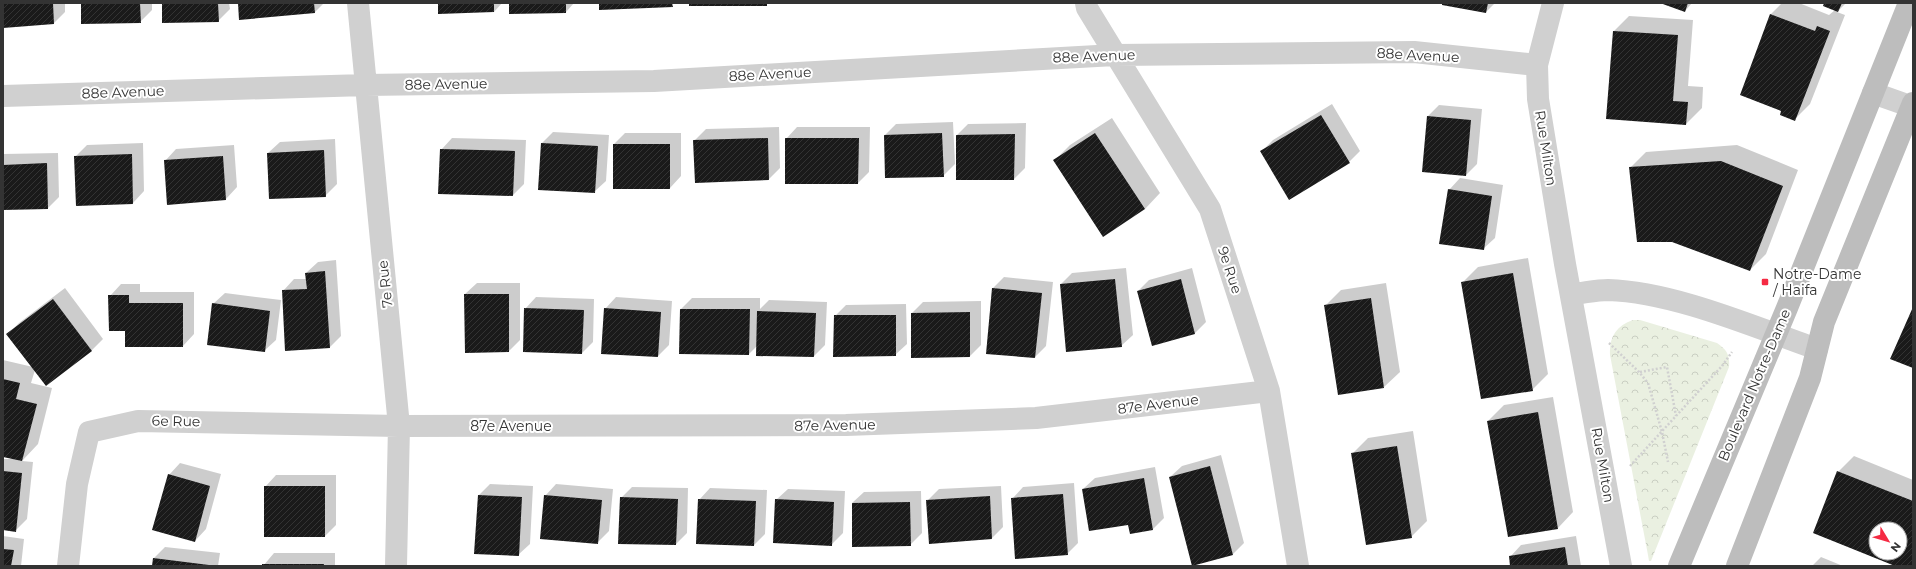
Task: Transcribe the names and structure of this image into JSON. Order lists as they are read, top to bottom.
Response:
{
  "streets": {
    "street": [
      "88e Avenue",
      "Rue Milton",
      "9e Rue",
      "7e Rue",
      "Boulevard Notre-Dame",
      "87e Avenue",
      "6e Rue"
    ]
  },
  "crossings": [
    ["88e Avenue", "Rue Milton"],
    ["88e Avenue", "9e Rue"],
    ["88e Avenue", "7e Rue"],
    ["9e Rue", "87e Avenue"],
    ["7e Rue", "87e Avenue"],
    ["7e Rue", "6e Rue"],
    ["87e Avenue", "6e Rue"]
  ],
  "places": {
    "transit": ["Notre-Dame / Haifa"]
  },
  "north": "bottom right"
}
